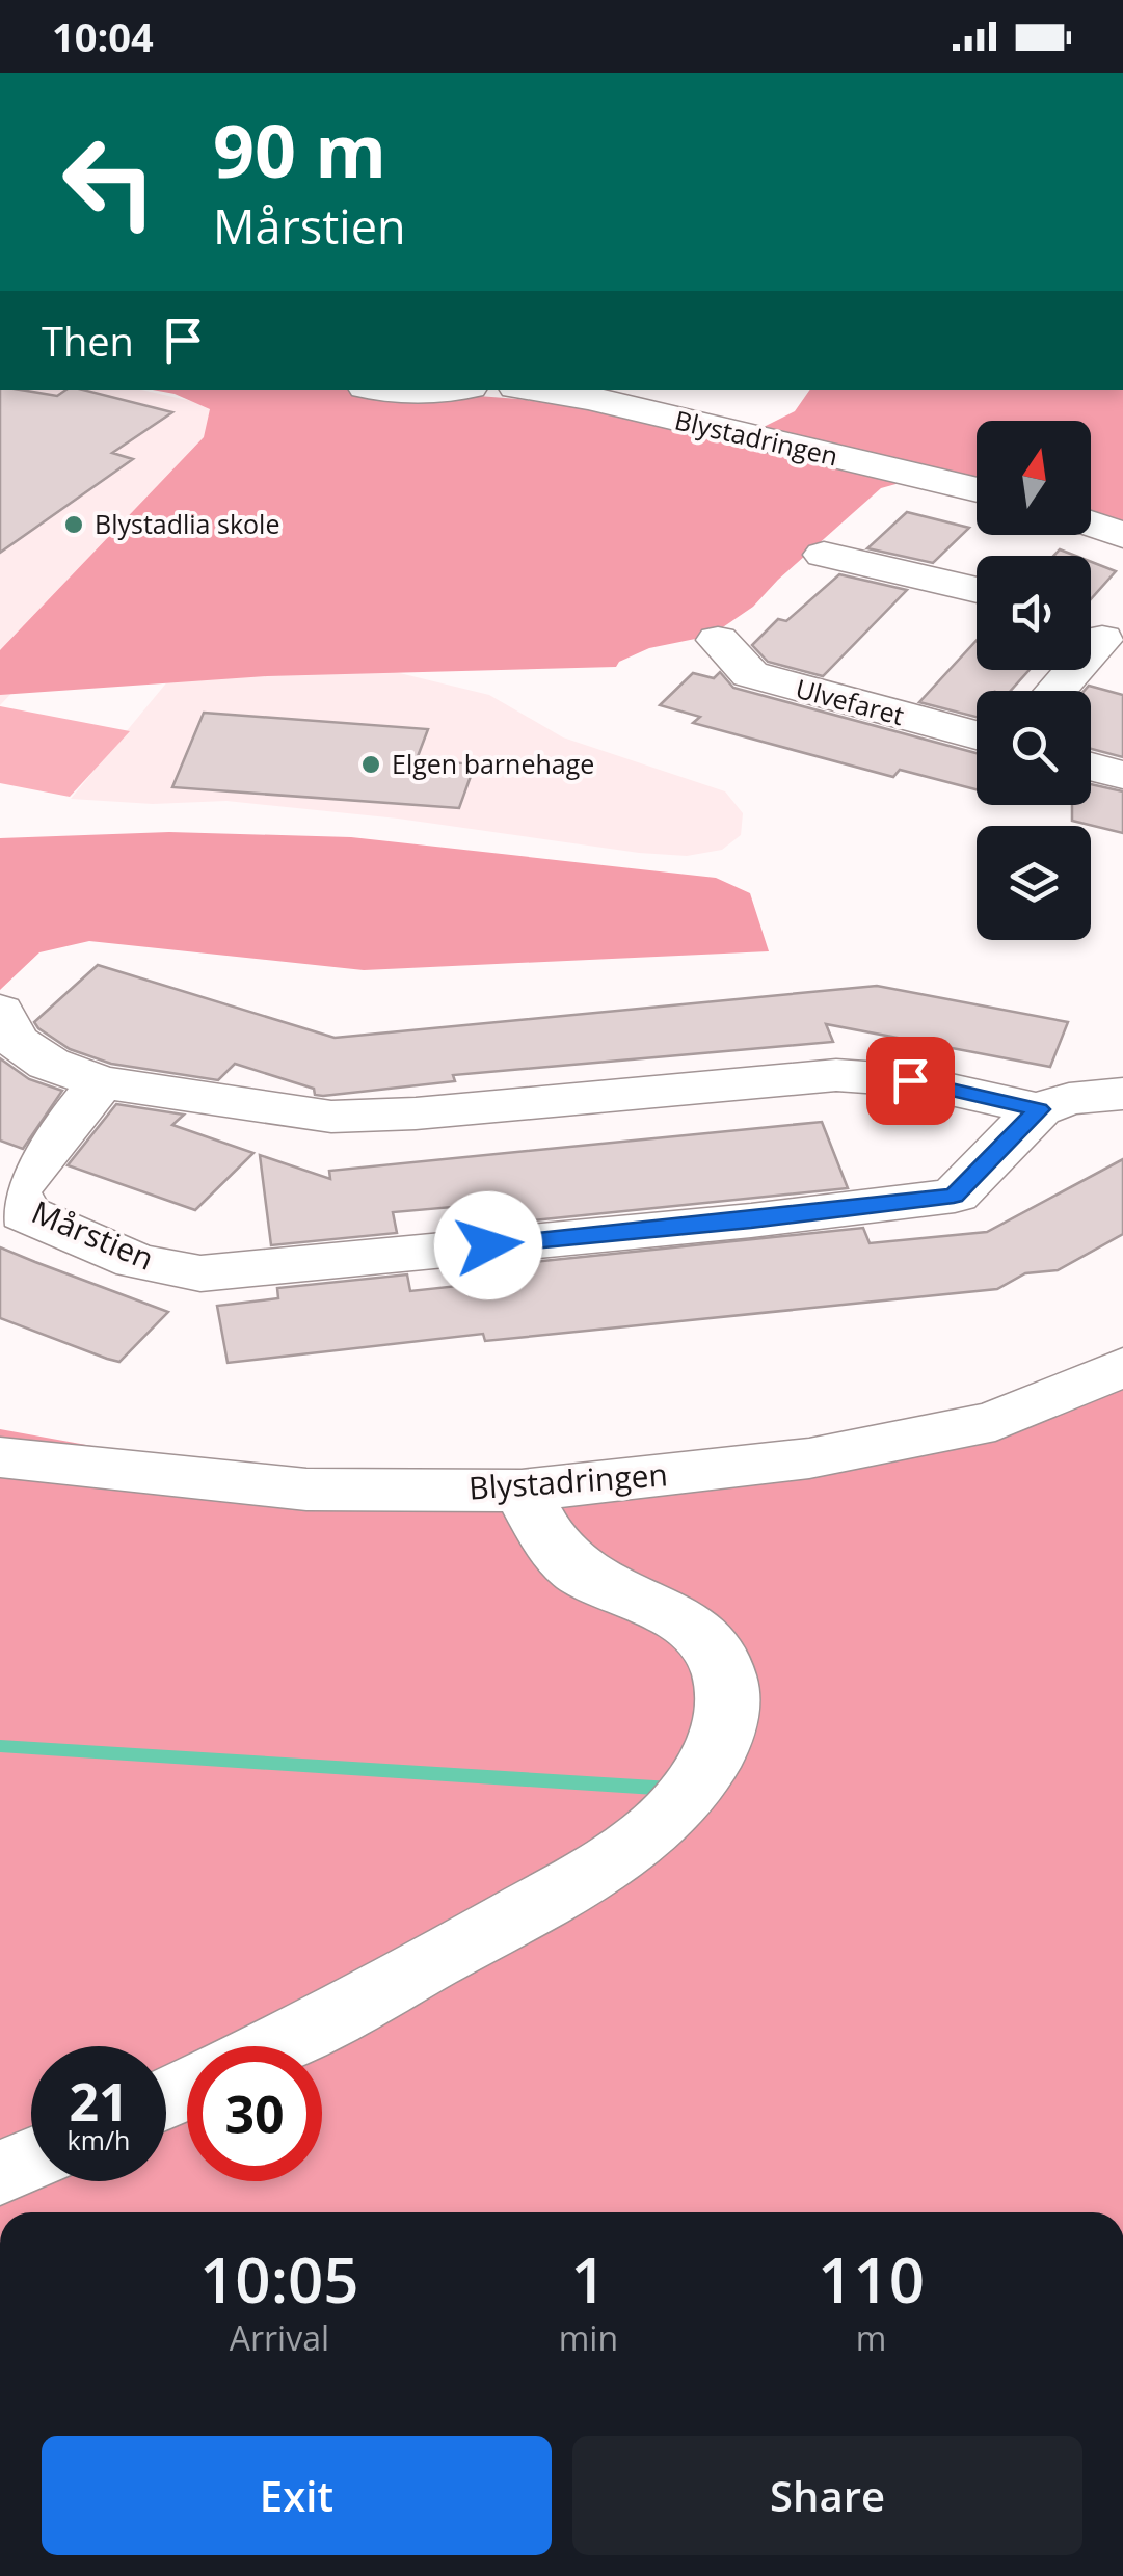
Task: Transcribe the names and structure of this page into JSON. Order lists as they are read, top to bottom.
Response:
{
  "streets": {
    "street": ["Blystadringen", "Ulvefaret", "Mårstien"]
  },
  "places": ["Blystadlia skole", "Elgen barnehage"],
  "north": "top",
  "page": {
    "status": "10:04",
    "turn": ["90 m", "Mårstien"],
    "then": "Then",
    "speed": "21 km/h",
    "limit": "30",
    "eta": [
      "10:05",
      "Arrival",
      "1",
      "min",
      "110",
      "m"
    ],
    "buttons": ["Exit", "Share"]
  }
}
